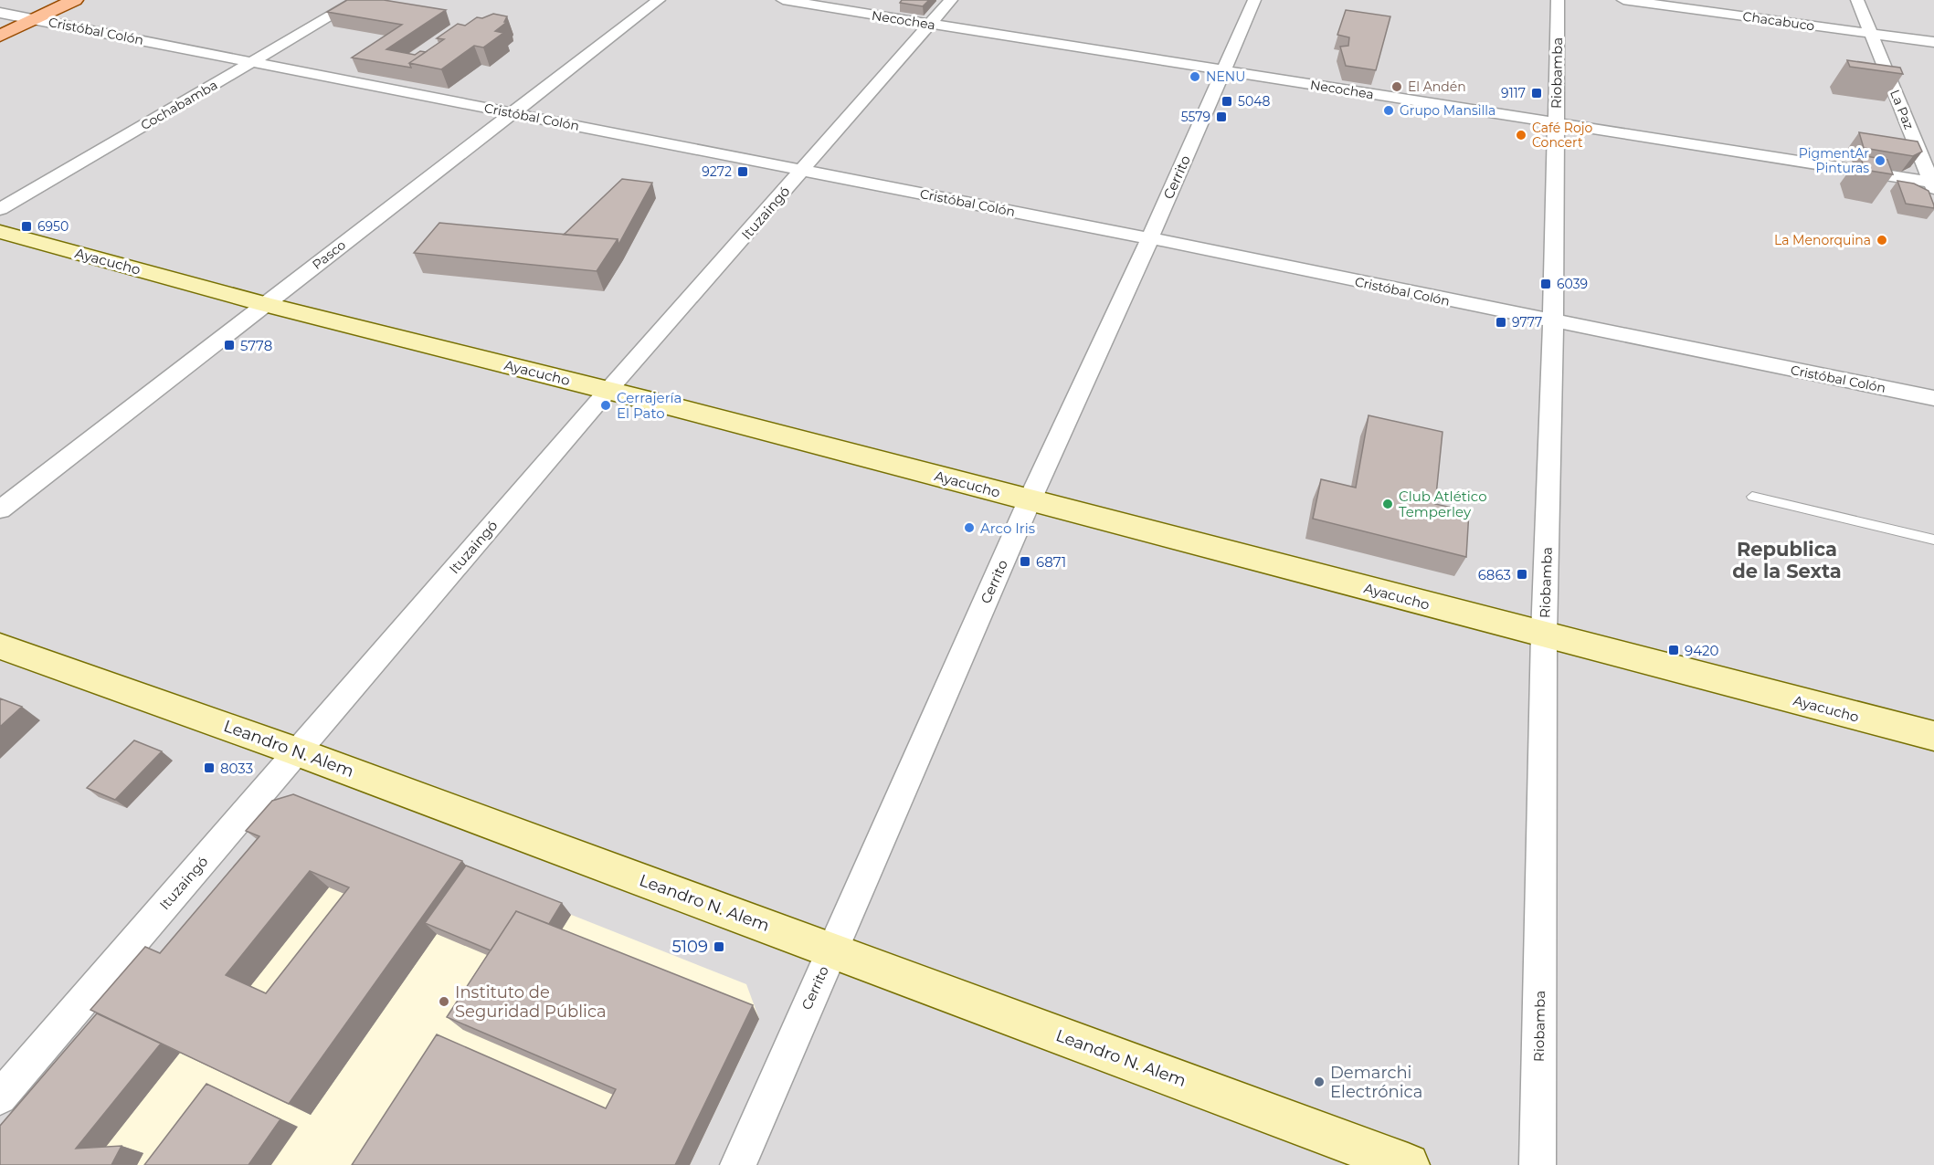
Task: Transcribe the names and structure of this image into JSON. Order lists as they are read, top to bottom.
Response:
{
  "streets": {
    "main road": ["Ayacucho", "Leandro N. Alem"],
    "street": [
      "Necochea",
      "Chacabuco",
      "Cristóbal Colón",
      "Riobamba",
      "Cochabamba",
      "La Paz",
      "Cerrito",
      "Ituzaingó",
      "Pasco"
    ]
  },
  "crossings": [
    ["Necochea", "Riobamba"],
    ["Necochea", "La Paz"],
    ["Necochea", "Cerrito"],
    ["Necochea", "Ituzaingó"],
    ["Chacabuco", "La Paz"],
    ["Cristóbal Colón", "Riobamba"],
    ["Cristóbal Colón", "Cochabamba"],
    ["Cristóbal Colón", "Cerrito"],
    ["Cristóbal Colón", "Ituzaingó"],
    ["Cristóbal Colón", "Pasco"],
    ["Riobamba", "Ayacucho"],
    ["Cerrito", "Ayacucho"],
    ["Cerrito", "Leandro N. Alem"],
    ["Ituzaingó", "Ayacucho"],
    ["Ituzaingó", "Leandro N. Alem"],
    ["Pasco", "Ayacucho"]
  ],
  "districts": ["Republica de la Sexta"],
  "places": {
    "other": [
      "NENU",
      "El Andén",
      "Grupo Mansilla",
      "Café Rojo Concert",
      "PigmentAr Pinturas",
      "La Menorquina",
      "Cerrajería El Pato",
      "Club Atlético Temperley",
      "Arco Iris",
      "Instituto de Seguridad Pública",
      "Demarchi Electrónica"
    ],
    "transit": [
      "9117",
      "5048",
      "5579",
      "9272",
      "6950",
      "6039",
      "9777",
      "5778",
      "6871",
      "6863",
      "9420",
      "8033",
      "5109"
    ]
  }
}
